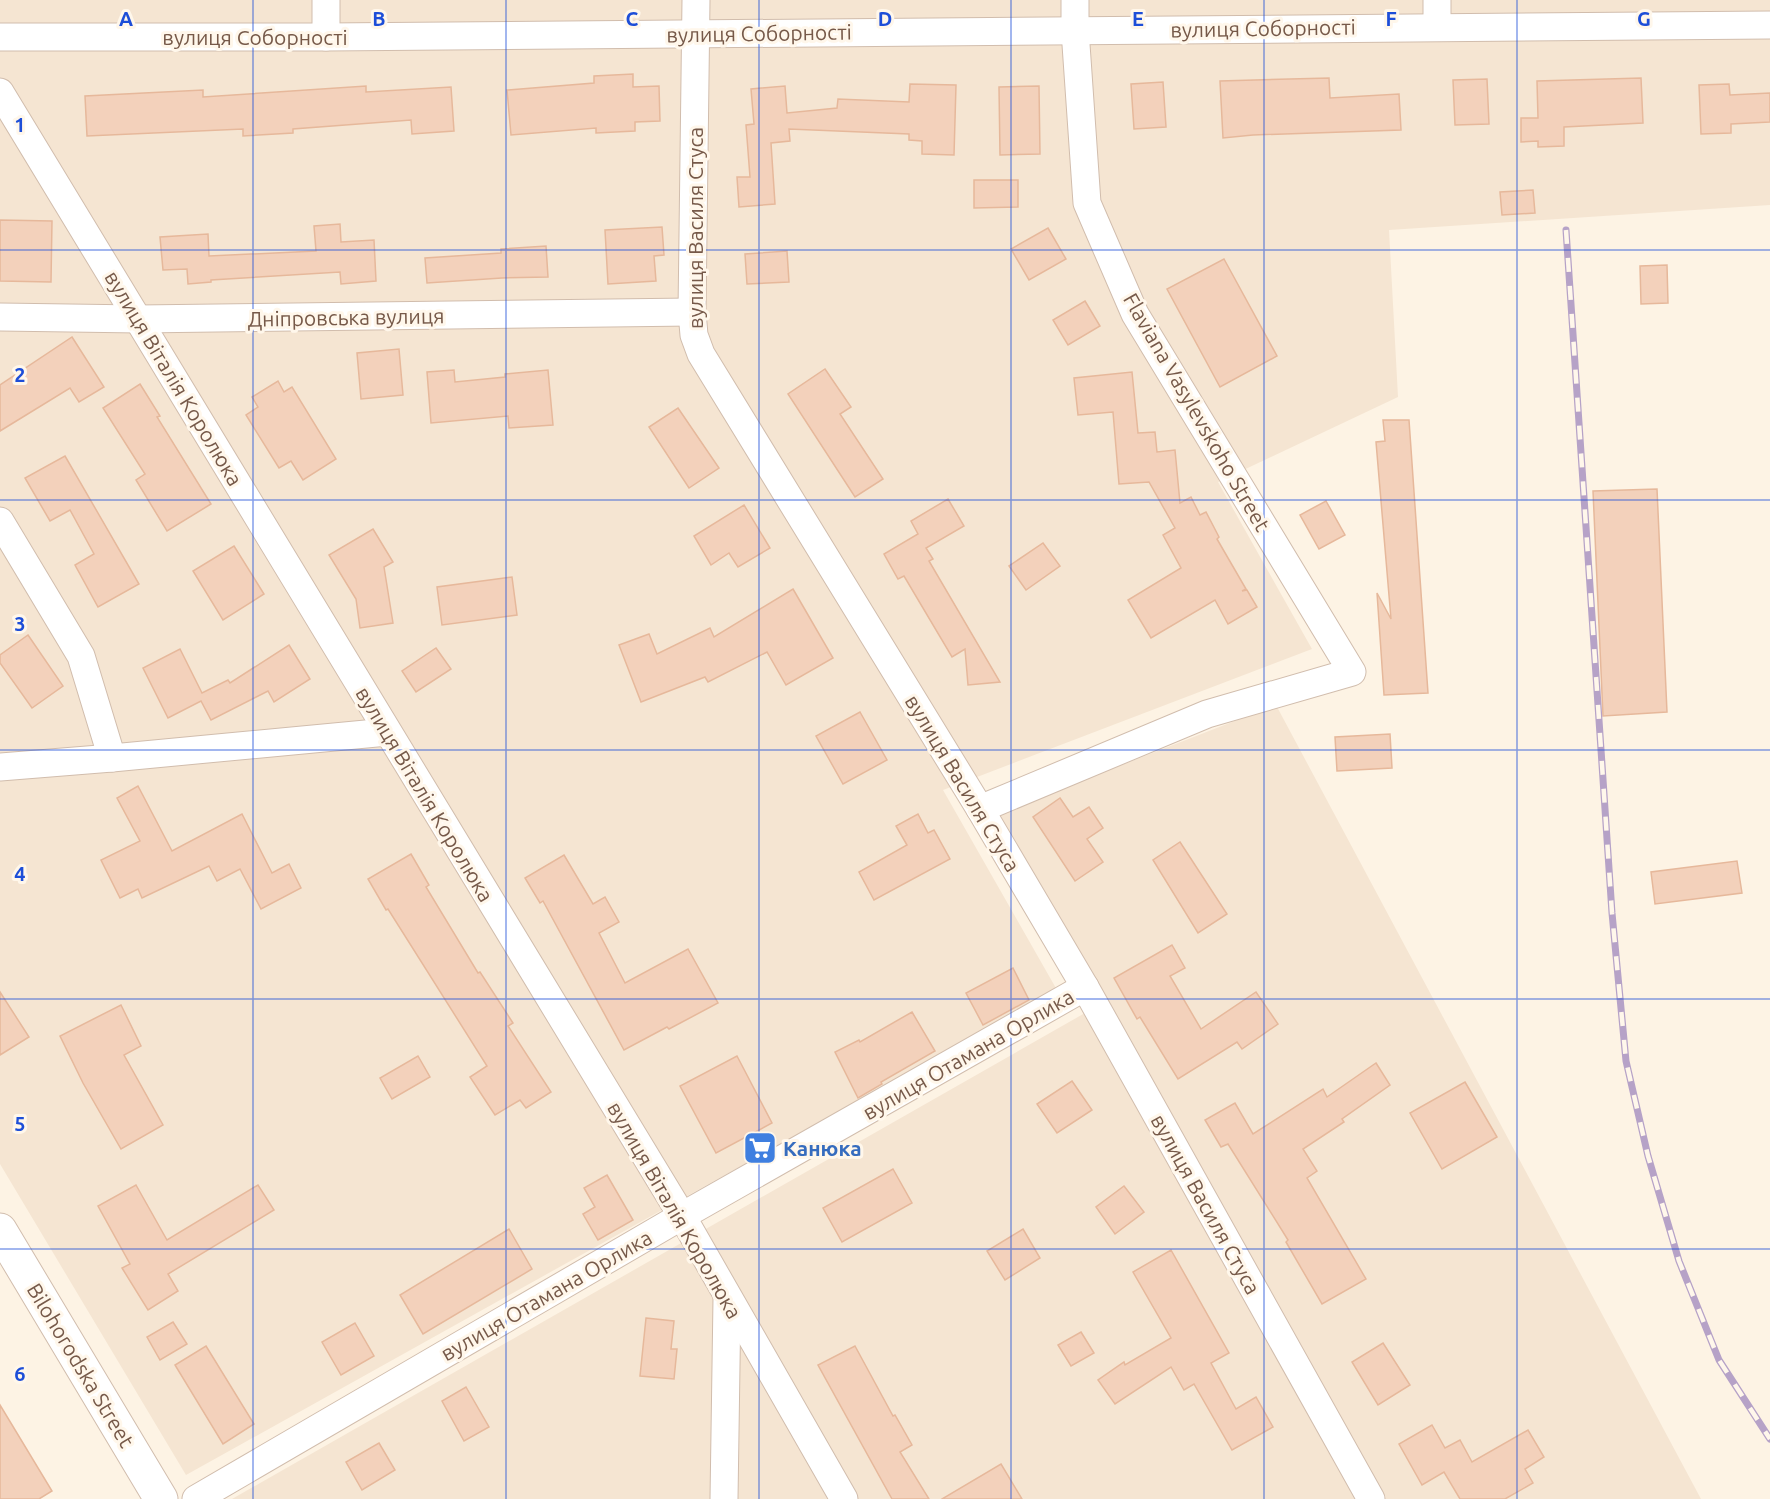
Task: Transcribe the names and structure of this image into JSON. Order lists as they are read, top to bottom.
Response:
{
  "streets": {
    "street": [
      "вулиця Соборності",
      "вулиця Василя Стуса",
      "Дніпровська вулиця",
      "вулиця Віталія Королюка",
      "Flaviana Vasylevskoho Street",
      "вулиця Отамана Орлика",
      "Bilohorodska Street"
    ]
  },
  "crossings": [
    ["вулиця Соборності", "вулиця Василя Стуса"],
    ["вулиця Соборності", "Flaviana Vasylevskoho Street"],
    ["вулиця Василя Стуса", "Дніпровська вулиця"],
    ["вулиця Василя Стуса", "Flaviana Vasylevskoho Street"],
    ["вулиця Василя Стуса", "вулиця Отамана Орлика"],
    ["Дніпровська вулиця", "вулиця Віталія Королюка"],
    ["вулиця Віталія Королюка", "вулиця Отамана Орлика"]
  ],
  "places": {
    "supermarket": ["Канюка"]
  },
  "grid": {
    "columns": [
      "A",
      "B",
      "C",
      "D",
      "E",
      "F",
      "G"
    ],
    "rows": [
      "1",
      "2",
      "3",
      "4",
      "5",
      "6"
    ]
  }
}
